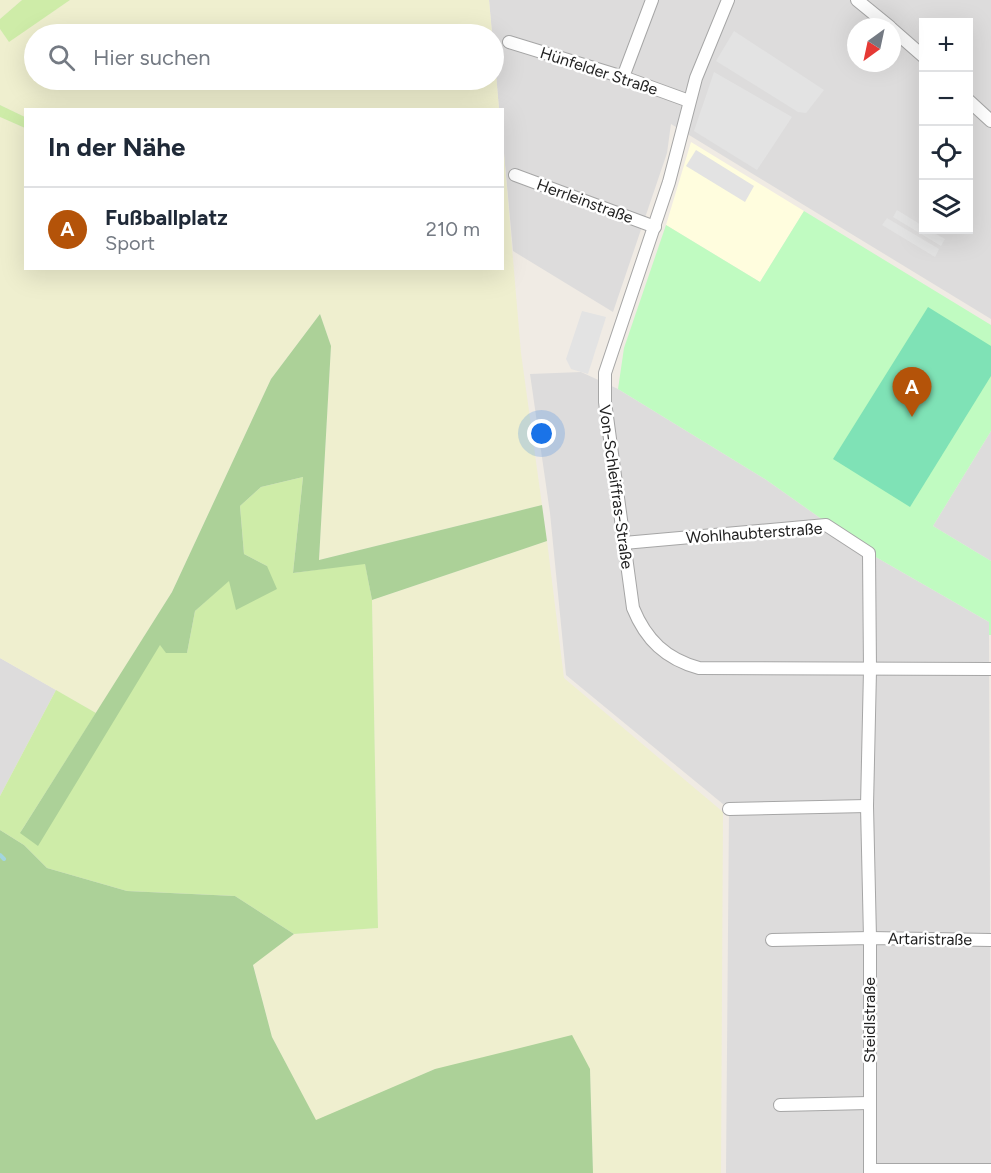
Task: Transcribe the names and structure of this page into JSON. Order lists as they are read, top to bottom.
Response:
{
  "streets": {
    "street": [
      "Hünfelder Straße",
      "Herrleinstraße",
      "Von-Schleiffras-Straße",
      "Wohlhaubterstraße",
      "Artaristraße",
      "Steidlstraße"
    ]
  },
  "crossings": [
    ["Hünfelder Straße", "Von-Schleiffras-Straße"],
    ["Herrleinstraße", "Von-Schleiffras-Straße"],
    ["Von-Schleiffras-Straße", "Wohlhaubterstraße"],
    ["Von-Schleiffras-Straße", "Steidlstraße"],
    ["Wohlhaubterstraße", "Steidlstraße"],
    ["Artaristraße", "Steidlstraße"]
  ],
  "north": "bottom left",
  "page": {
    "map_buttons": ["+", "−"],
    "search": "Hier suchen",
    "heading": "In der Nähe",
    "list": [
      {
        "mark": "A",
        "name": "Fußballplatz",
        "note": "Sport",
        "value": "210 m"
      }
    ],
    "pins": "A"
  }
}
